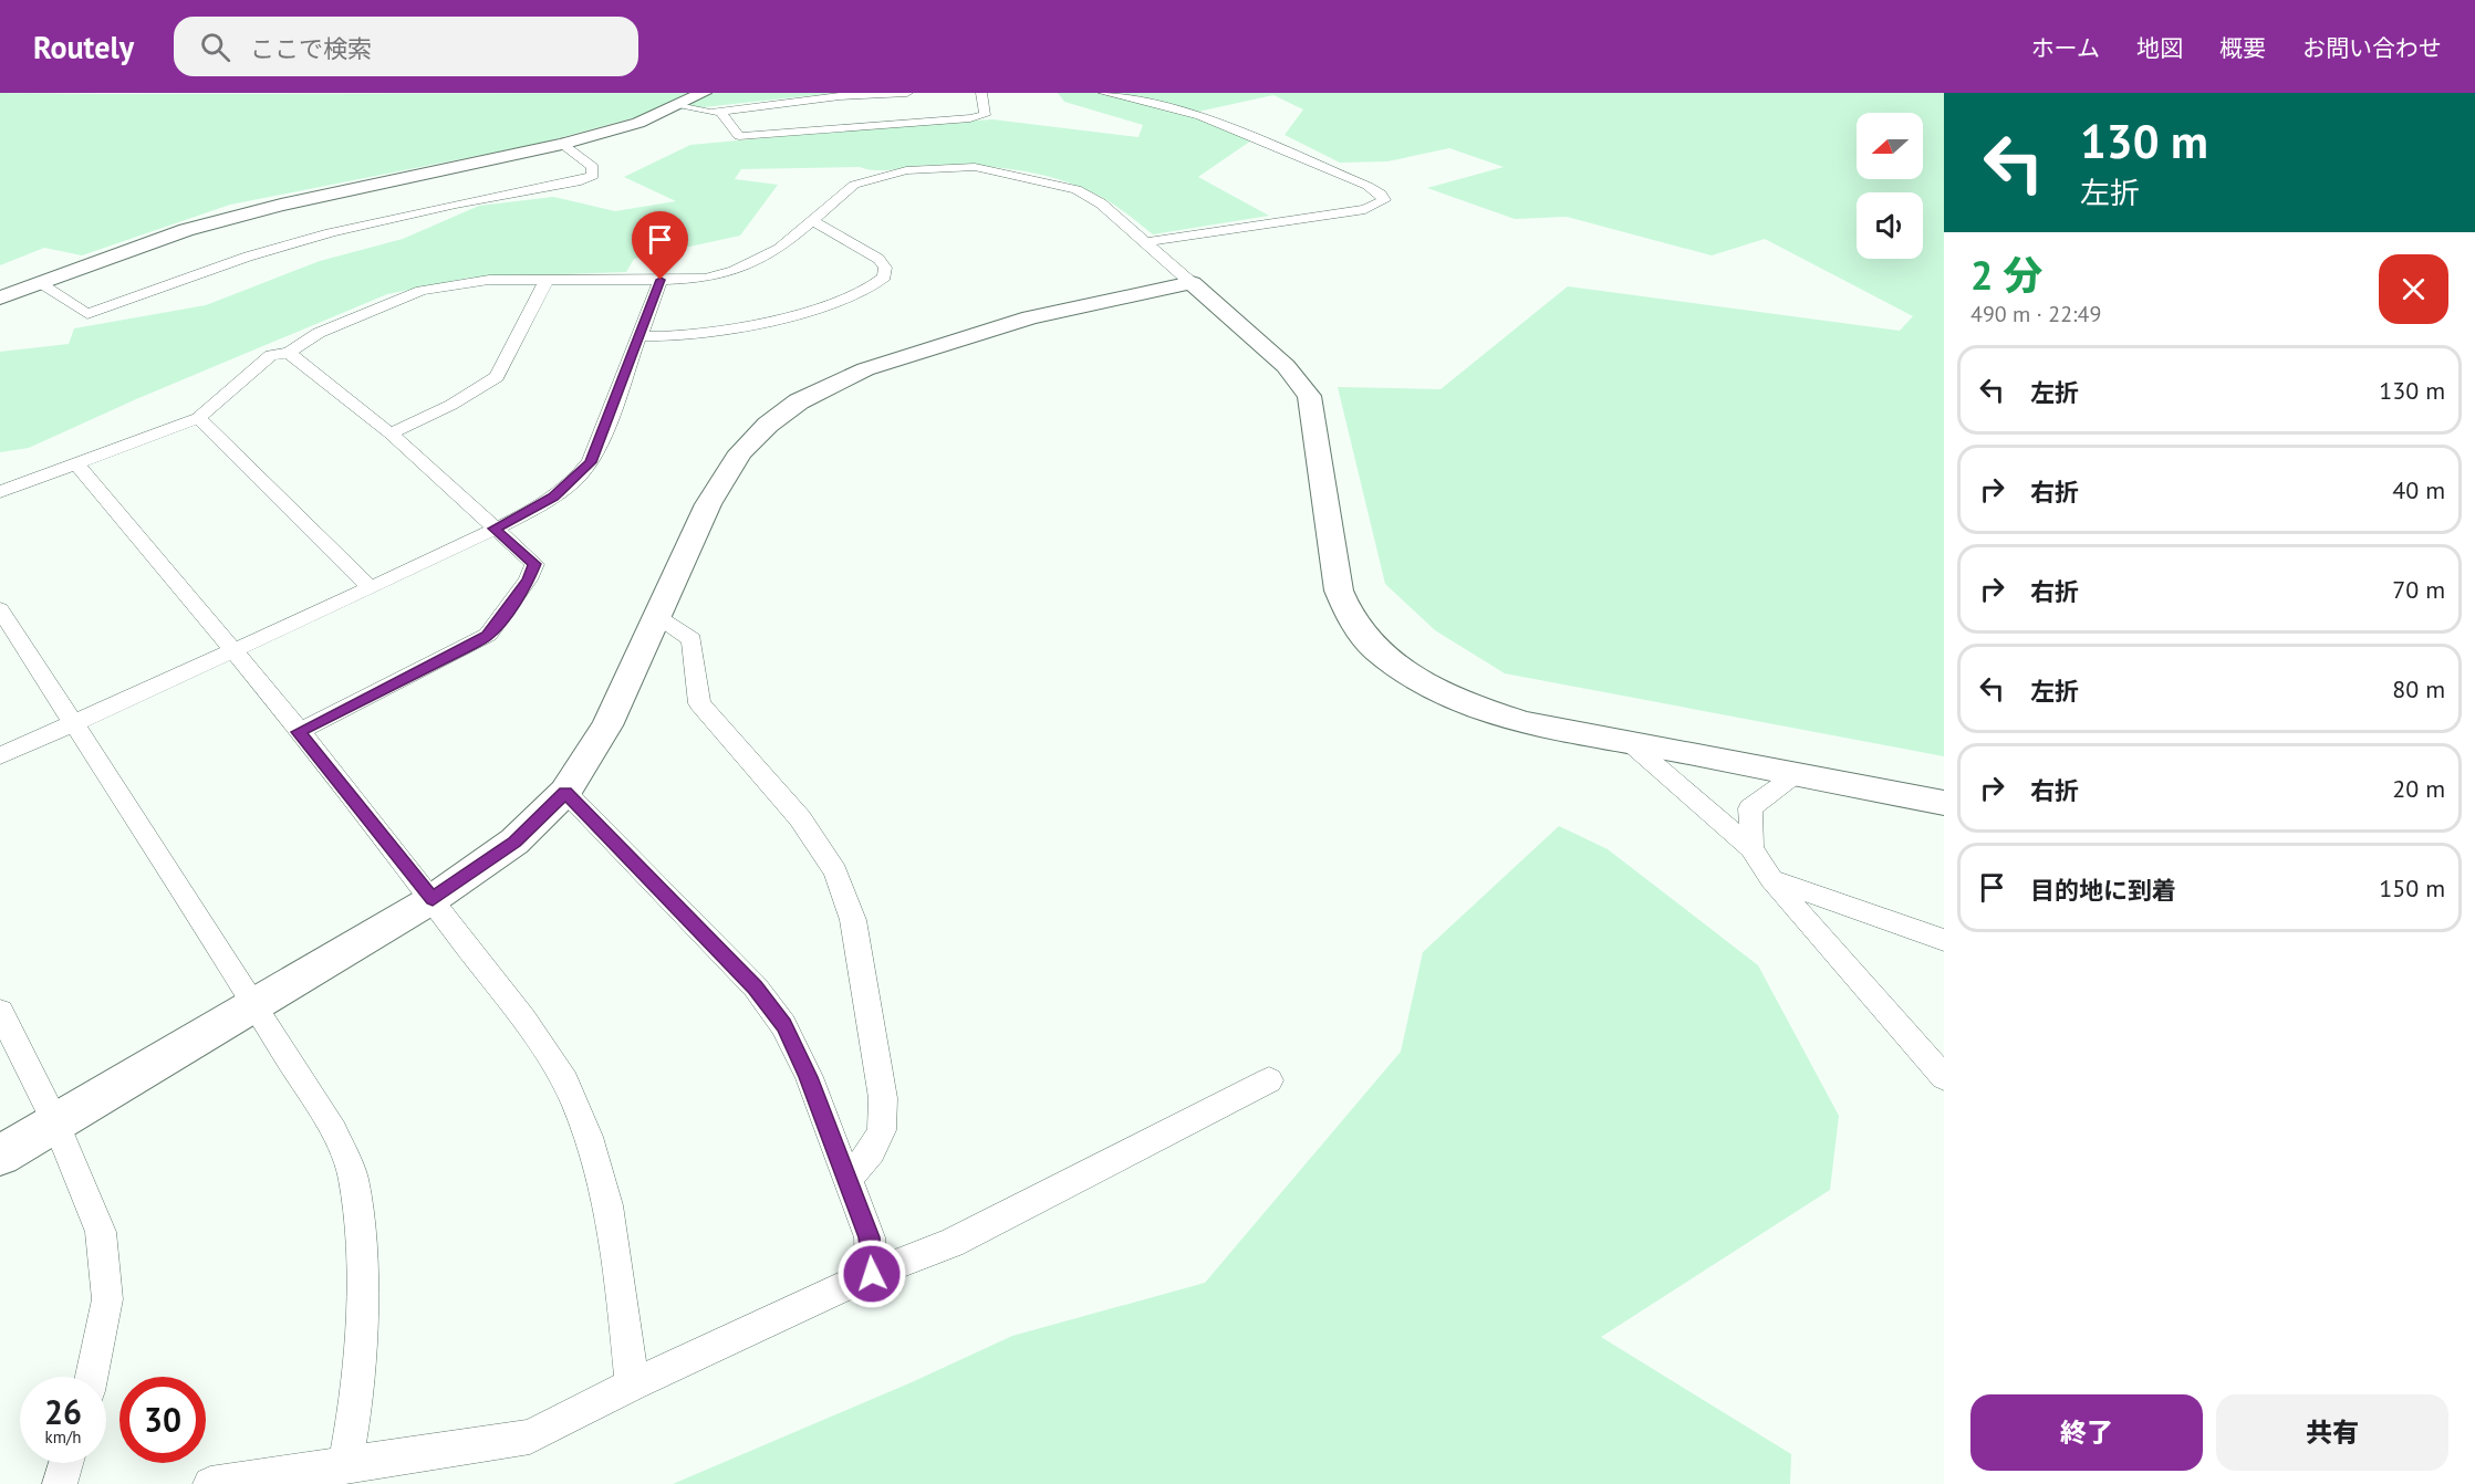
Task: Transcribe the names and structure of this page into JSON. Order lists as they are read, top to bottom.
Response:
{
  "north": "left",
  "page": {
    "header": "Routely",
    "search": "ここで検索",
    "nav": [
      "ホーム",
      "地図",
      "概要",
      "お問い合わせ"
    ],
    "turn": ["130 m", "左折"],
    "heading": ["2 分", "490 m · 22:49"],
    "list": [
      {
        "name": "左折",
        "value": "130 m"
      },
      {
        "name": "右折",
        "value": "40 m"
      },
      {
        "name": "右折",
        "value": "70 m"
      },
      {
        "name": "左折",
        "value": "80 m"
      },
      {
        "name": "右折",
        "value": "20 m"
      },
      {
        "name": "目的地に到着",
        "value": "150 m"
      }
    ],
    "speed": "26 km/h",
    "limit": "30",
    "buttons": ["終了", "共有"]
  }
}
